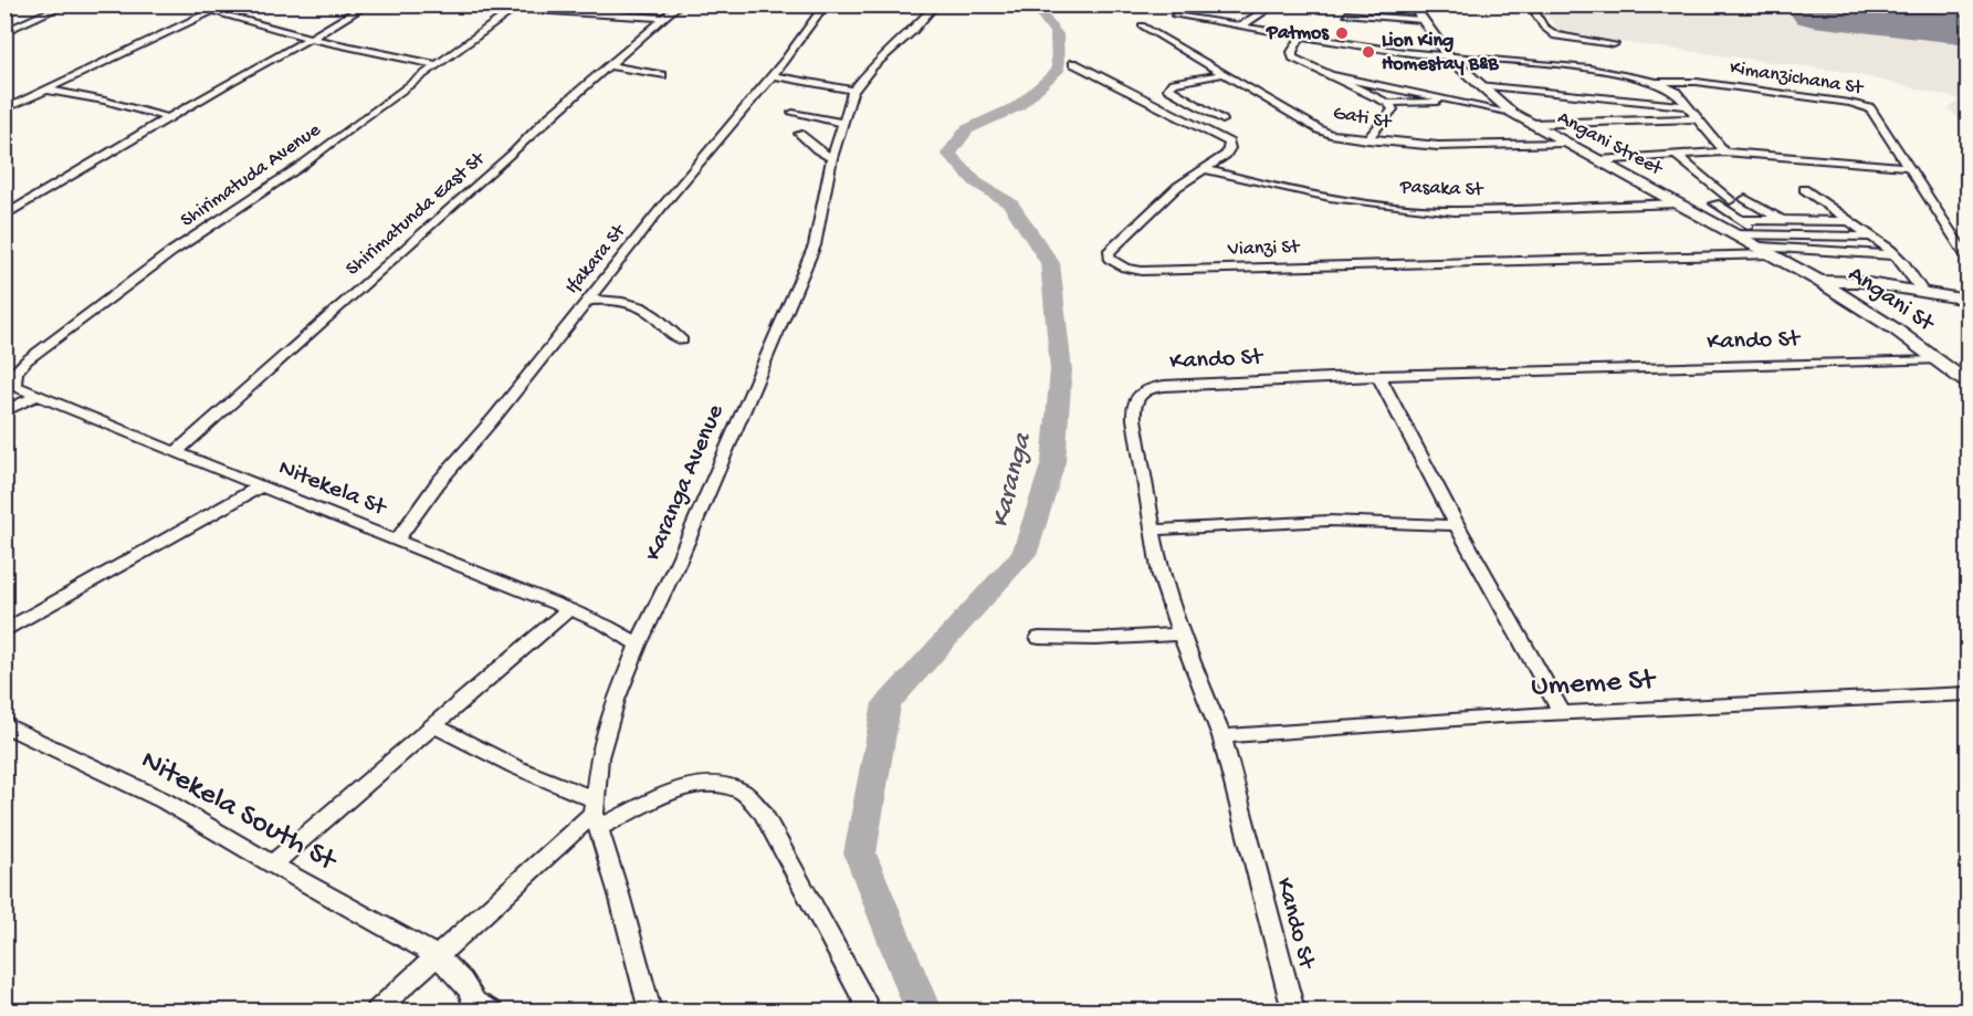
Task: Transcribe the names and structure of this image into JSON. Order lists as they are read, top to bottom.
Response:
{
  "streets": {
    "street": [
      "Kimanzichana St",
      "Gati St",
      "Angani Street",
      "Shirimatuda Avenue",
      "Pasaka St",
      "Shirimatunda East St",
      "Vianzi St",
      "Ifakara St",
      "Angani St",
      "Kando St",
      "Karanga Avenue",
      "Nitekela St",
      "Umeme St",
      "Nitekela South St"
    ]
  },
  "crossings": [
    ["Kimanzichana St", "Angani Street"],
    ["Gati St", "Angani Street"],
    ["Angani Street", "Pasaka St"],
    ["Angani Street", "Vianzi St"],
    ["Angani Street", "Angani St"],
    ["Shirimatuda Avenue", "Nitekela St"],
    ["Pasaka St", "Vianzi St"],
    ["Shirimatunda East St", "Nitekela St"],
    ["Ifakara St", "Nitekela St"],
    ["Angani St", "Kando St"],
    ["Kando St", "Umeme St"],
    ["Karanga Avenue", "Nitekela St"]
  ],
  "water": ["Karanga"],
  "places": ["Patmos", "Lion King Homestay B&B"]
}
